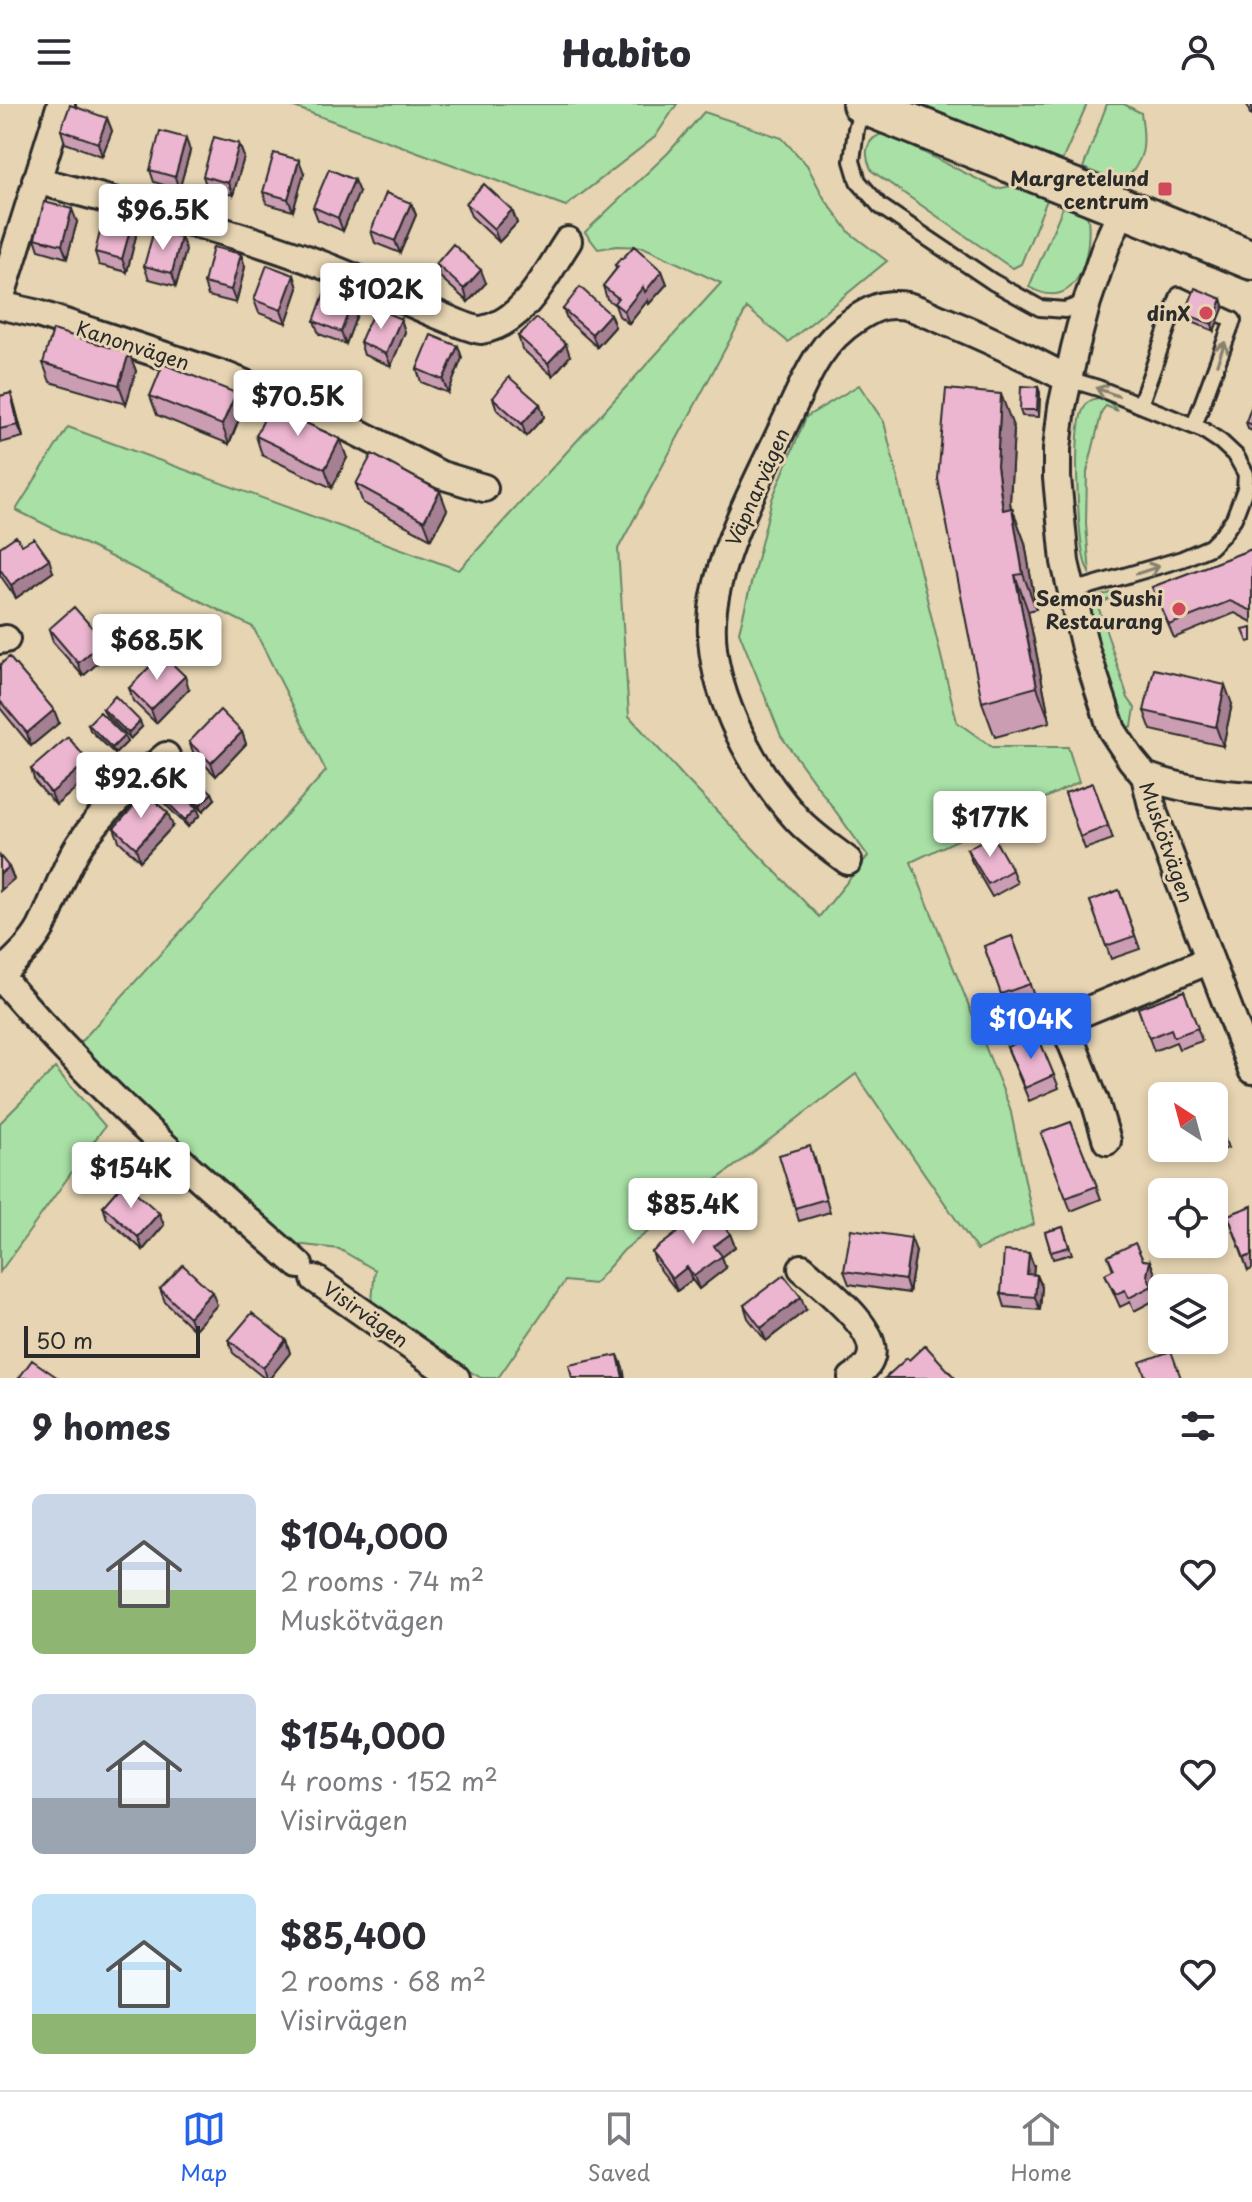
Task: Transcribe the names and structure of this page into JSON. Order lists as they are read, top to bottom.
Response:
{
  "streets": {
    "street": [
      "Kanonvägen",
      "Väpnarvägen",
      "Muskötvägen",
      "Visirvägen"
    ]
  },
  "crossings": [
    ["Väpnarvägen", "Muskötvägen"]
  ],
  "places": {
    "transit": ["Margretelund centrum"],
    "other": ["dinX", "Semon Sushi Restaurang"]
  },
  "scale_bar": "50 m",
  "north": "top left",
  "page": {
    "header": "Habito",
    "price": [
      "$96.5K",
      "$102K",
      "$70.5K",
      "$68.5K",
      "$92.6K",
      "$177K",
      "$104K",
      "$154K",
      "$85.4K"
    ],
    "scale": "50 m",
    "heading": "9 homes",
    "list": [
      {
        "name": "$104,000",
        "note": "2 rooms · 74 m² · Muskötvägen"
      },
      {
        "name": "$154,000",
        "note": "4 rooms · 152 m² · Visirvägen"
      },
      {
        "name": "$85,400",
        "note": "2 rooms · 68 m² · Visirvägen"
      }
    ],
    "tabs": ["Map", "Saved", "Home"]
  }
}
